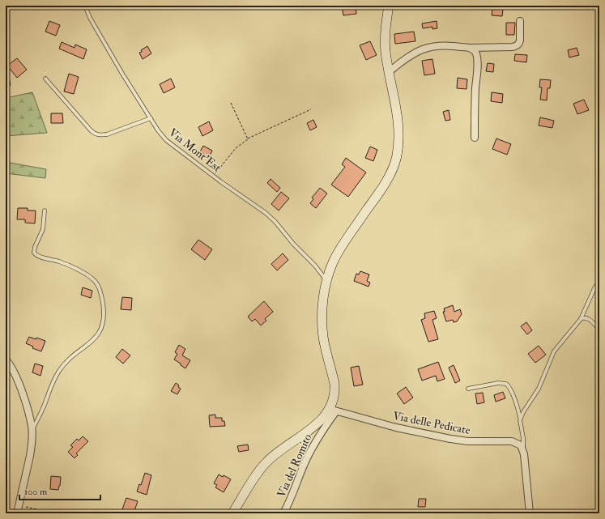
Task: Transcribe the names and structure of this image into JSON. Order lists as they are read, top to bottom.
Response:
{
  "streets": {
    "street": ["Via delle Pedicate", "Via del Romito"],
    "lane": ["Via Mont'Est"]
  },
  "crossings": [
    ["Via delle Pedicate", "Via del Romito"]
  ],
  "scale_bar": "100 m"
}
